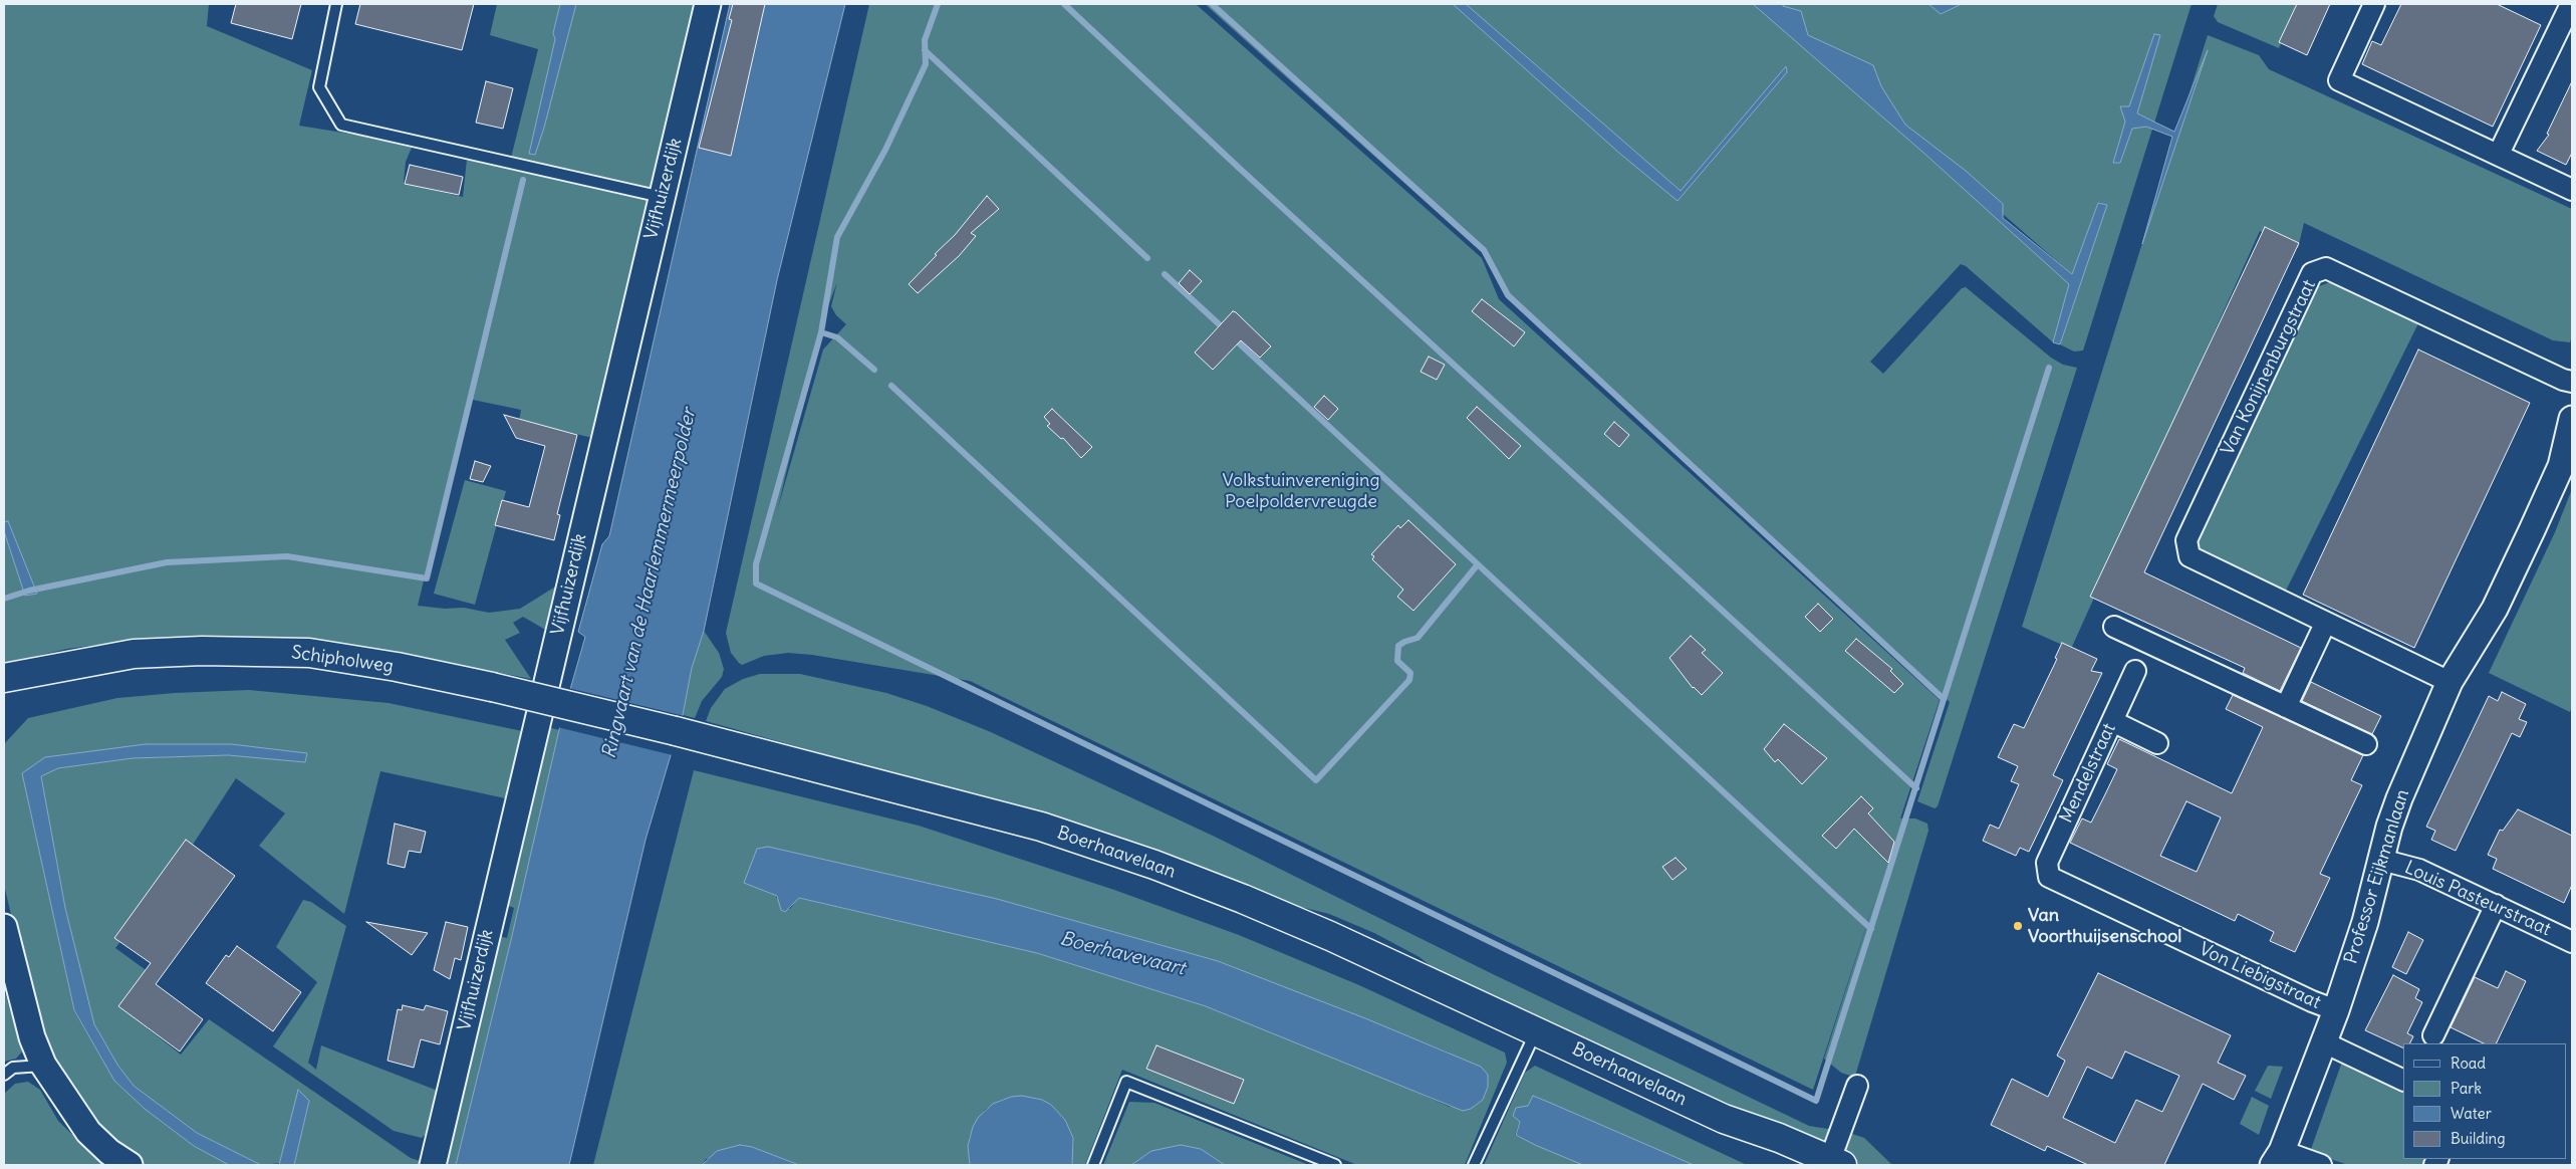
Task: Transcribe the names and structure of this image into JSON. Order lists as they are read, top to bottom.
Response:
{
  "streets": {
    "main road": ["Schipholweg", "Boerhaavelaan"],
    "street": [
      "Vijfhuizerdijk",
      "Van Konijnenburgstraat",
      "Mendelstraat",
      "Professor Eijkmanlaan",
      "Louis Pasteurstraat",
      "Von Liebigstraat"
    ]
  },
  "crossings": [
    ["Van Konijnenburgstraat", "Professor Eijkmanlaan"],
    ["Schipholweg", "Boerhaavelaan"],
    ["Mendelstraat", "Von Liebigstraat"],
    ["Professor Eijkmanlaan", "Louis Pasteurstraat"],
    ["Professor Eijkmanlaan", "Von Liebigstraat"]
  ],
  "water": ["Ringvaart van de Haarlemmermeerpolder", "Boerhavevaart"],
  "parks": ["Volkstuinvereniging Poelpoldervreugde"],
  "places": ["Van Voorthuijsenschool"],
  "legend": [
    "Road",
    "Park",
    "Water",
    "Building"
  ]
}
